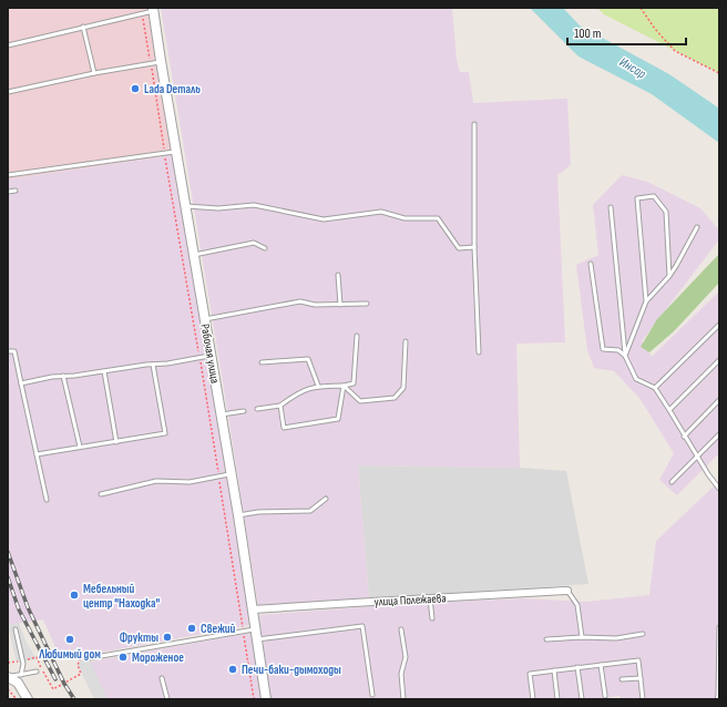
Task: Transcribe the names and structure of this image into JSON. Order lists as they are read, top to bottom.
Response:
{
  "streets": {
    "street": ["Рабочая улица", "улица Полежаева"]
  },
  "crossings": [
    ["Рабочая улица", "улица Полежаева"]
  ],
  "water": ["Инсар"],
  "places": [
    "Lada Dеталь",
    "Мебельный центр \"Находка\"",
    "Свежий",
    "Фрукты",
    "Любимый дом",
    "Мороженое",
    "Печи-баки-дымоходы"
  ],
  "scale_bar": "100 m"
}
